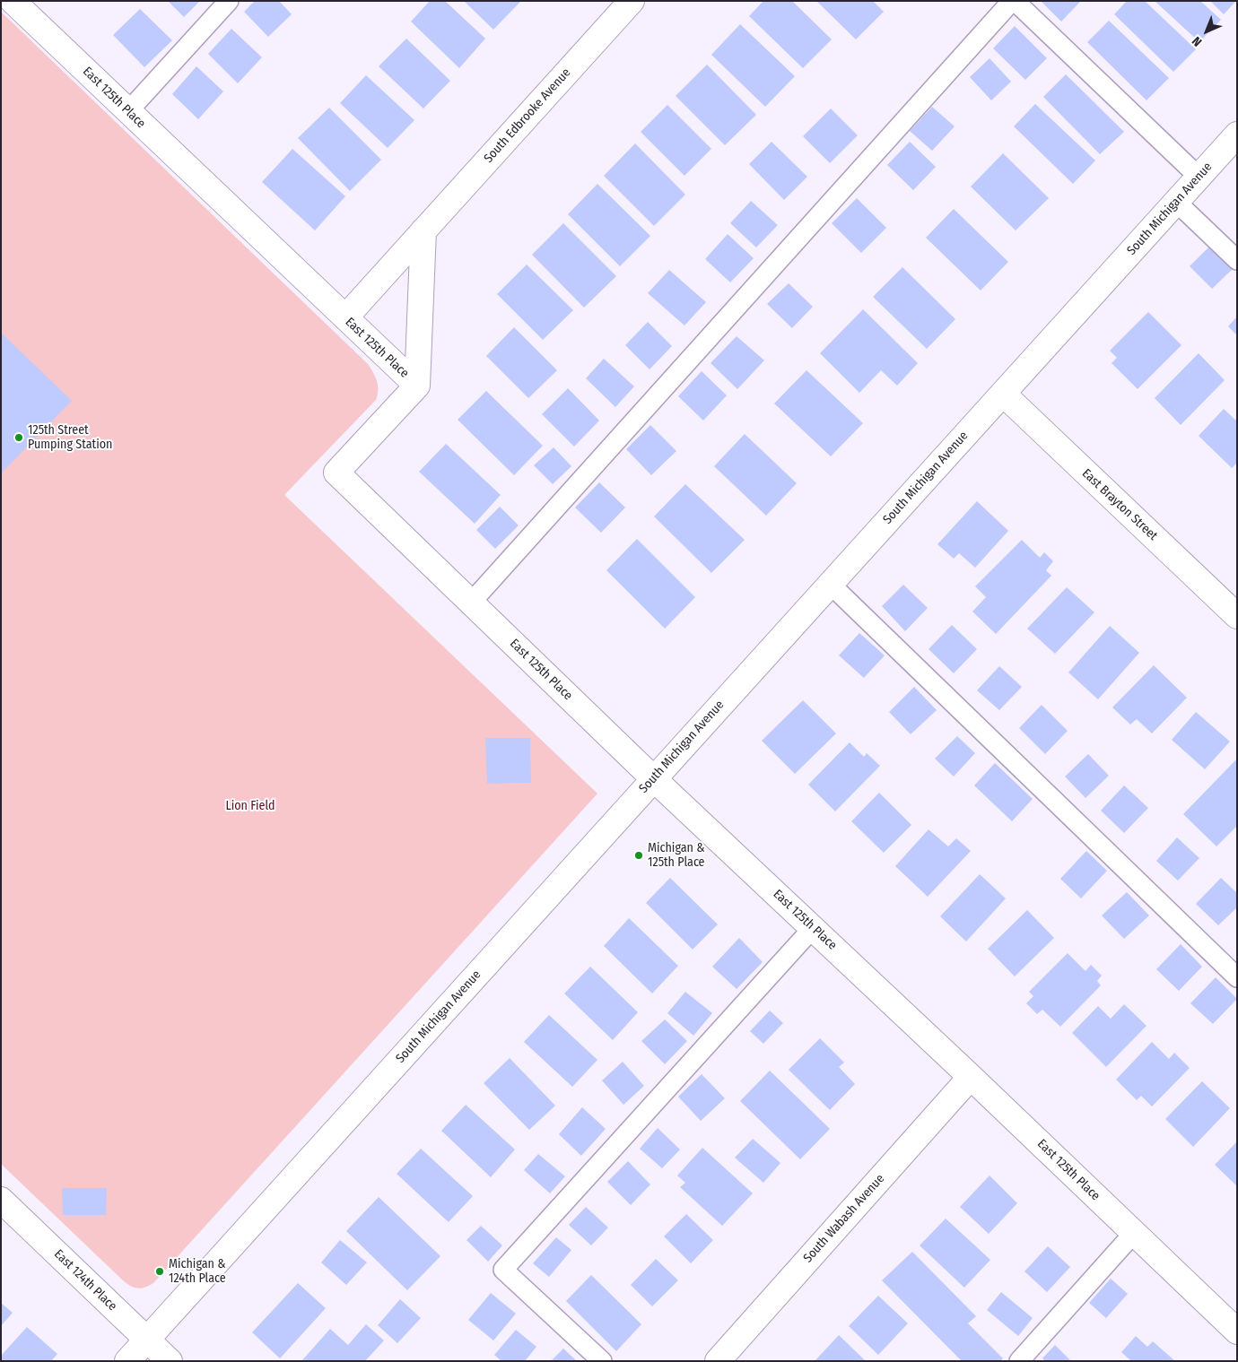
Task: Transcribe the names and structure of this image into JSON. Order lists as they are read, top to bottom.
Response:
{
  "streets": {
    "street": [
      "East 125th Place",
      "South Edbrooke Avenue",
      "South Michigan Avenue",
      "East Brayton Street",
      "South Wabash Avenue",
      "East 124th Place"
    ]
  },
  "crossings": [
    ["East 125th Place", "South Edbrooke Avenue"],
    ["East 125th Place", "South Michigan Avenue"],
    ["East 125th Place", "South Wabash Avenue"],
    ["South Michigan Avenue", "East Brayton Street"],
    ["South Michigan Avenue", "East 124th Place"]
  ],
  "parks": ["Lion Field"],
  "places": ["125th Street Pumping Station", "Michigan & 125th Place", "Michigan & 124th Place"],
  "north": "bottom left"
}
